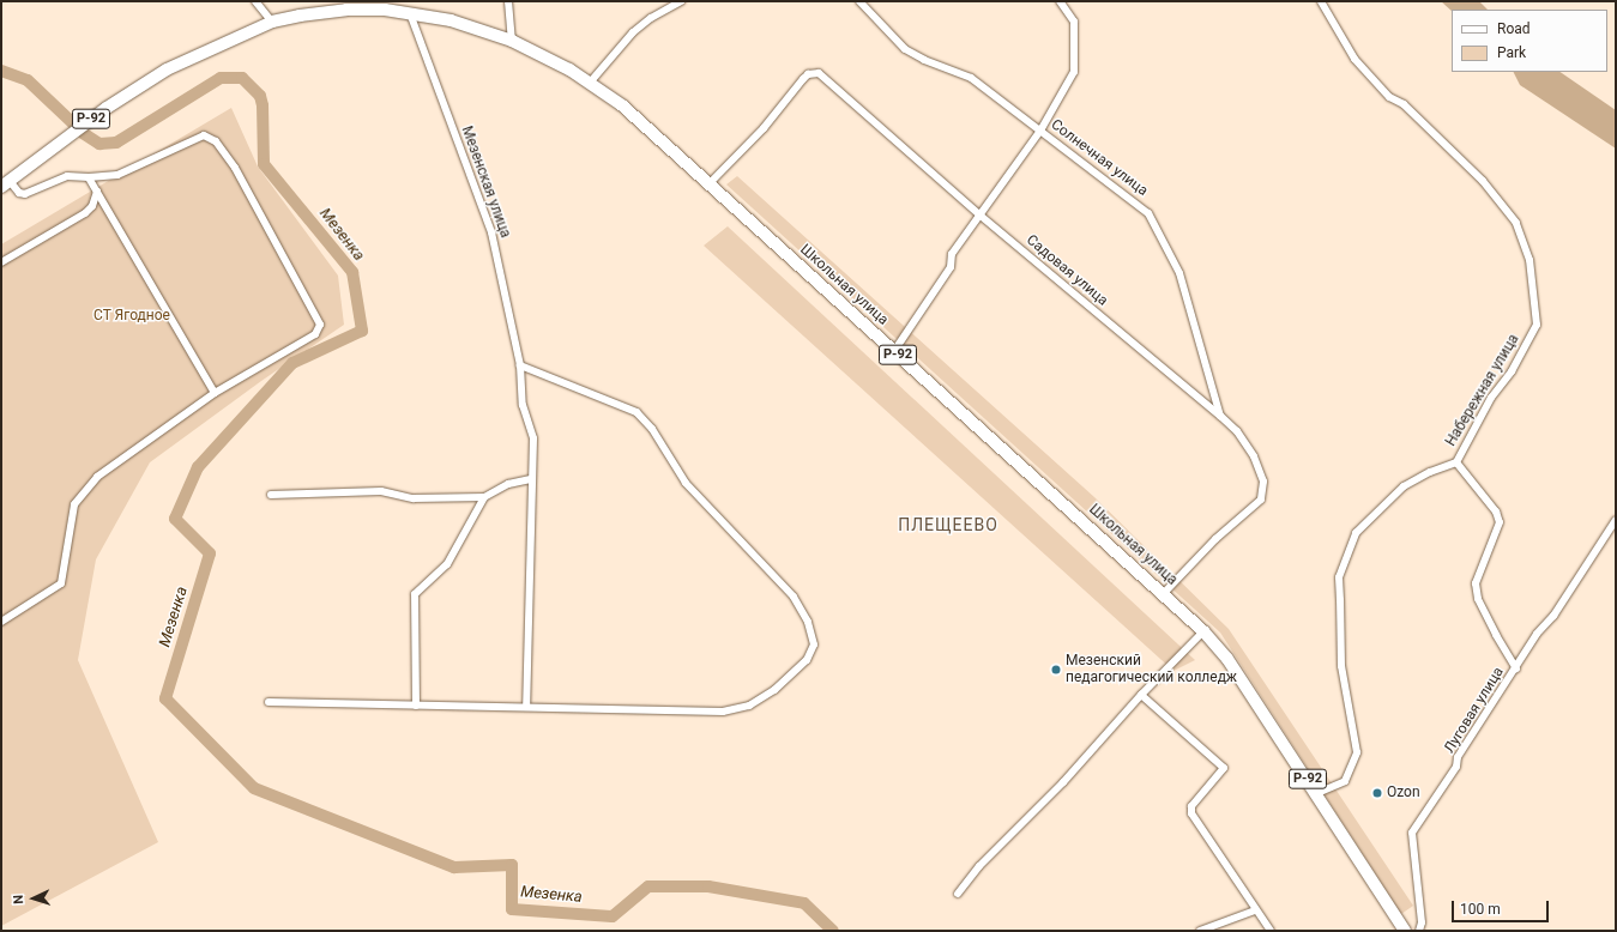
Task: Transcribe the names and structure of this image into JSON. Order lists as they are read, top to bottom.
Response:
{
  "streets": {
    "main road": ["Р-92", "Школьная улица"],
    "street": [
      "Солнечная улица",
      "Мезенская улица",
      "Садовая улица",
      "Набережная улица",
      "Луговая улица"
    ]
  },
  "crossings": [
    ["Р-92", "Мезенская улица"],
    ["Р-92", "Школьная улица"],
    ["Р-92", "Набережная улица"],
    ["Солнечная улица", "Садовая улица"],
    ["Садовая улица", "Школьная улица"]
  ],
  "districts": ["ПЛЕЩЕЕВО"],
  "water": ["Мезенка"],
  "parks": ["СТ Ягодное"],
  "places": ["Мезенский педагогический колледж", "Ozon"],
  "legend": ["Road", "Park"],
  "scale_bar": "100 m",
  "north": "left"
}
